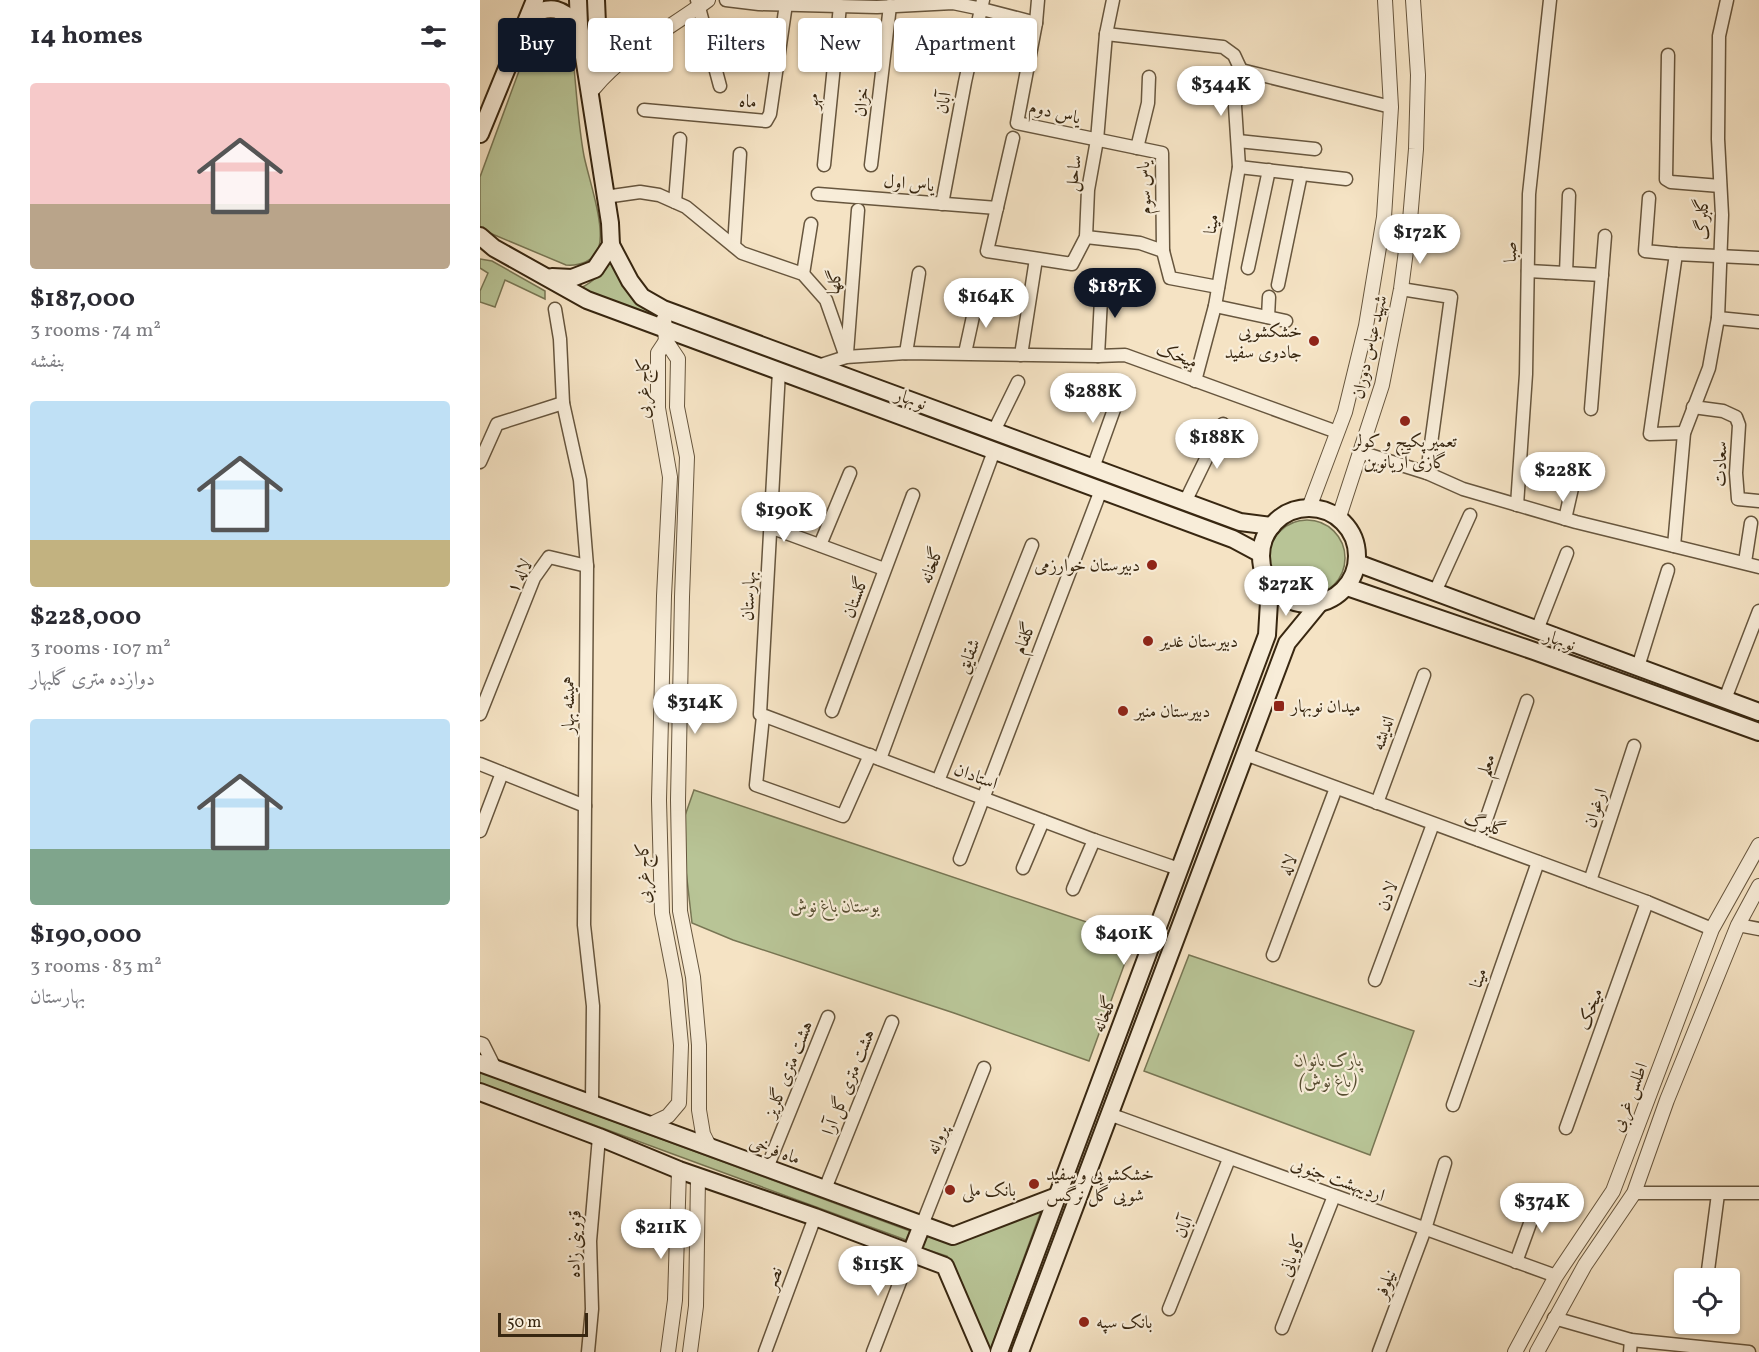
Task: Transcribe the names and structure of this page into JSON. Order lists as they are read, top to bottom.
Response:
{
  "streets": {
    "main road": ["نوبهار", "گلخانه", "ماه فرخی"],
    "street": [
      "ماه",
      "مهر",
      "خزان",
      "آبان",
      "یاس دوم",
      "ساحل",
      "یاس اول",
      "یاس سوم",
      "گلبرگ",
      "مینا",
      "صبا",
      "گلها",
      "شهید عباس دوران",
      "میخک",
      "کاج غربی",
      "سعادت",
      "لاله ۱",
      "بهارستان",
      "گلستان",
      "گلفام",
      "شقایق",
      "همیشه بهار",
      "اندیشه",
      "معلم",
      "استادان",
      "ارغوان",
      "لاله",
      "لادن",
      "هشت متری گلریز",
      "هشت متری گل آرا",
      "اطلس غربی",
      "پروانه",
      "اردیبهشت جنوبی",
      "قزوینی زاده",
      "کاویانی",
      "نصر",
      "نیلوفر"
    ]
  },
  "crossings": [
    ["آبان", "یاس اول"],
    ["آبان", "اردیبهشت جنوبی"],
    ["یاس دوم", "ساحل"],
    ["یاس دوم", "یاس سوم"],
    ["ساحل", "یاس اول"],
    ["ساحل", "یاس سوم"],
    ["یاس سوم", "مینا"],
    ["گلبرگ", "مینا"],
    ["گلبرگ", "میخک"],
    ["گلبرگ", "سعادت"],
    ["گلبرگ", "اندیشه"],
    ["گلبرگ", "معلم"],
    ["گلبرگ", "ارغوان"],
    ["گلبرگ", "لاله"],
    ["گلبرگ", "لادن"],
    ["گلبرگ", "اطلس غربی"],
    ["مینا", "میخک"],
    ["گلها", "میخک"],
    ["شهید عباس دوران", "میخک"],
    ["شهید عباس دوران", "نوبهار"],
    ["شهید عباس دوران", "گلخانه"],
    ["میخک", "نوبهار"],
    ["کاج غربی", "نوبهار"],
    ["کاج غربی", "ماه فرخی"],
    ["نوبهار", "گلخانه"],
    ["نوبهار", "بهارستان"],
    ["نوبهار", "گلفام"],
    ["گلخانه", "بهارستان"],
    ["گلخانه", "استادان"],
    ["گلخانه", "ماه فرخی"],
    ["لاله ۱", "همیشه بهار"],
    ["بهارستان", "استادان"],
    ["گلفام", "استادان"],
    ["شقایق", "استادان"],
    ["همیشه بهار", "ماه فرخی"],
    ["هشت متری گلریز", "ماه فرخی"],
    ["هشت متری گل آرا", "ماه فرخی"],
    ["اطلس غربی", "اردیبهشت جنوبی"],
    ["پروانه", "ماه فرخی"],
    ["اردیبهشت جنوبی", "کاویانی"],
    ["اردیبهشت جنوبی", "نیلوفر"]
  ],
  "parks": ["بوستان باغ نوش", "پارک بانوان (باغ نوش)"],
  "places": {
    "other": [
      "خشکشویی جادوی سفید",
      "تعمیر پکیج و کولر گازی آریانوین",
      "دبیرستان خوارزمی",
      "دبیرستان غدیر",
      "دبیرستان منیر",
      "خشکشویی و سفید شویی گل نرگس",
      "بانک ملی",
      "بانک سپه"
    ],
    "transit": ["میدان نوبهار"]
  },
  "scale_bar": "50 m",
  "page": {
    "heading": "14 homes",
    "chip": [
      "Buy",
      "Rent",
      "Filters",
      "New",
      "Apartment"
    ],
    "price": [
      "$344K",
      "$172K",
      "$187K",
      "$164K",
      "$288K",
      "$188K",
      "$228K",
      "$190K",
      "$272K",
      "$314K",
      "$401K",
      "$374K",
      "$211K",
      "$115K"
    ],
    "list": [
      {
        "name": "$187,000",
        "note": "3 rooms · 74 m² · بنفشه"
      },
      {
        "name": "$228,000",
        "note": "3 rooms · 107 m² · دوازده متری گلبهار"
      },
      {
        "name": "$190,000",
        "note": "3 rooms · 83 m² · بهارستان"
      }
    ],
    "scale": "50 m"
  }
}
